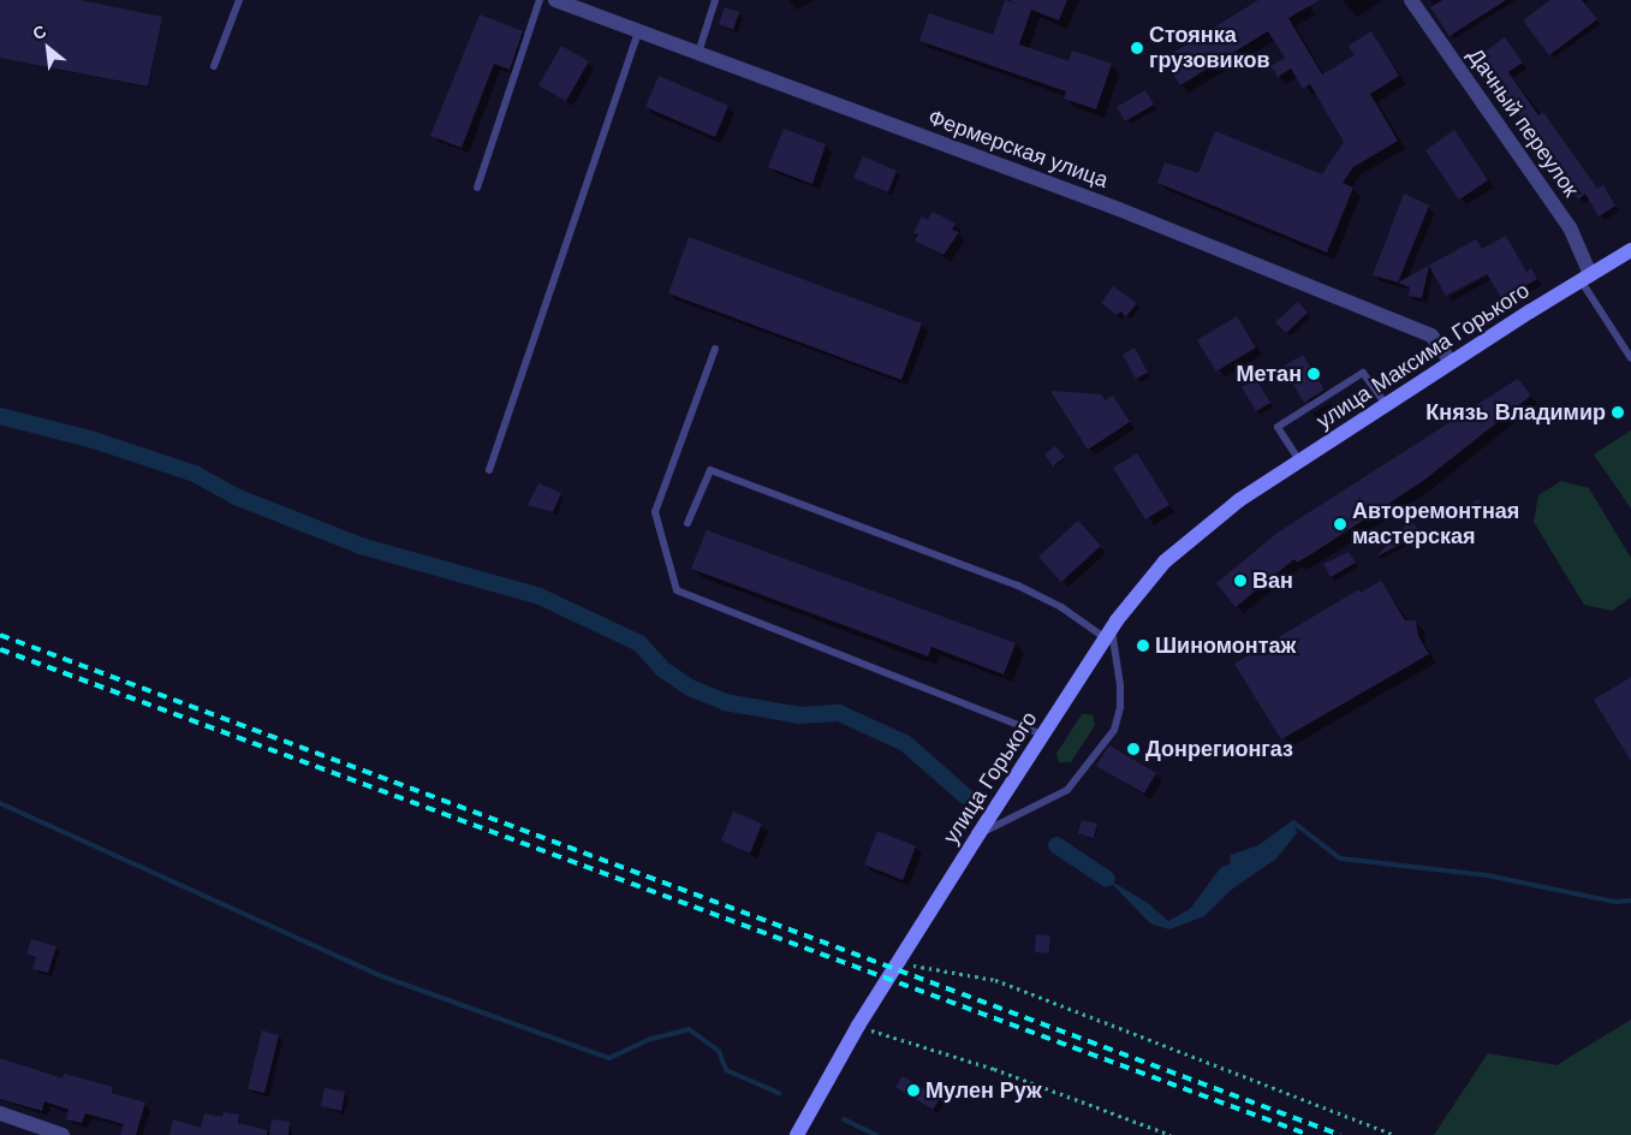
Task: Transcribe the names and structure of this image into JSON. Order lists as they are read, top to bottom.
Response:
{
  "streets": {
    "main road": ["улица Максима Горького", "улица Горького"],
    "street": ["Дачный переулок", "Фермерская улица"]
  },
  "crossings": [
    ["Дачный переулок", "улица Максима Горького"],
    ["Фермерская улица", "улица Максима Горького"],
    ["улица Максима Горького", "улица Горького"]
  ],
  "places": [
    "Стоянка грузовиков",
    "Метан",
    "Князь Владимир",
    "Авторемонтная мастерская",
    "Ван",
    "Шиномонтаж",
    "Донрегионгаз",
    "Мулен Руж"
  ],
  "north": "top left"
}
